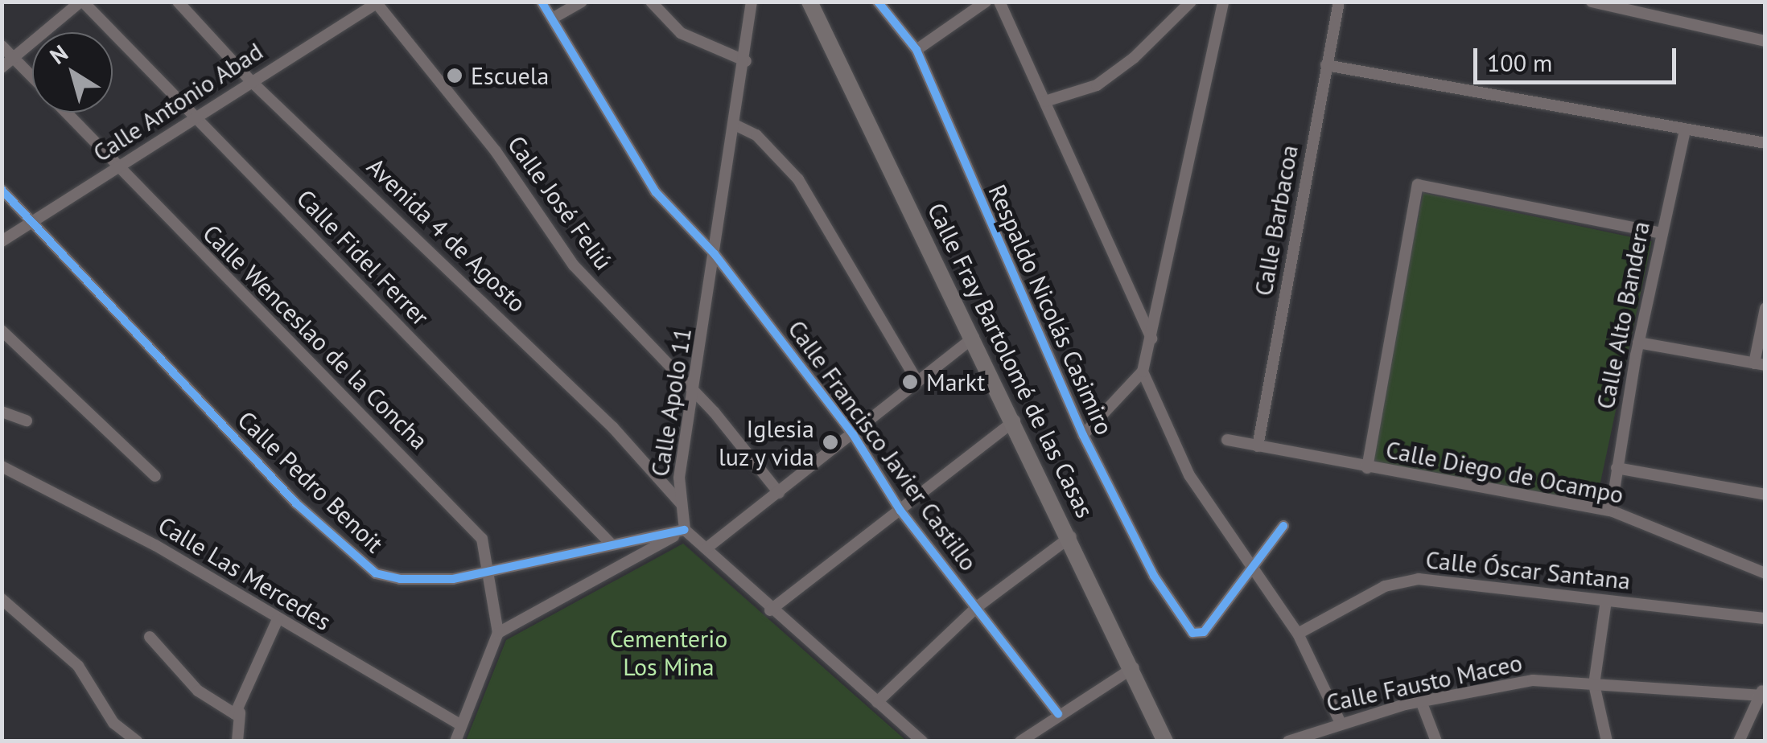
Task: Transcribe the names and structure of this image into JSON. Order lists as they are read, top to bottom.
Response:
{
  "streets": {
    "main road": ["Calle Fray Bartolomé de las Casas"],
    "street": [
      "Calle Antonio Abad",
      "Calle José Feliú",
      "Calle Barbacoa",
      "Avenida 4 de Agosto",
      "Calle Fidel Ferrer",
      "Respaldo Nicolás Casimiro",
      "Calle Alto Bandera",
      "Calle Wenceslao de la Concha",
      "Calle Apolo 11",
      "Calle Francisco Javier Castillo",
      "Calle Diego de Ocampo",
      "Calle Pedro Benoit",
      "Calle Óscar Santana",
      "Calle Las Mercedes",
      "Calle Fausto Maceo"
    ]
  },
  "crossings": [
    ["Calle Antonio Abad", "Calle José Feliú"],
    ["Calle Antonio Abad", "Avenida 4 de Agosto"],
    ["Calle Antonio Abad", "Calle Fidel Ferrer"],
    ["Calle Antonio Abad", "Calle Wenceslao de la Concha"],
    ["Calle Antonio Abad", "Calle Pedro Benoit"],
    ["Calle José Feliú", "Calle Apolo 11"],
    ["Calle Barbacoa", "Calle Diego de Ocampo"],
    ["Avenida 4 de Agosto", "Calle Apolo 11"],
    ["Calle Fidel Ferrer", "Calle Pedro Benoit"],
    ["Calle Alto Bandera", "Calle Diego de Ocampo"],
    ["Calle Wenceslao de la Concha", "Calle Pedro Benoit"],
    ["Calle Apolo 11", "Calle Francisco Javier Castillo"],
    ["Calle Apolo 11", "Calle Pedro Benoit"]
  ],
  "parks": ["Cementerio Los Mina"],
  "places": ["Escuela", "Markt", "Iglesia luz y vida"],
  "scale_bar": "100 m",
  "north": "top left"
}
